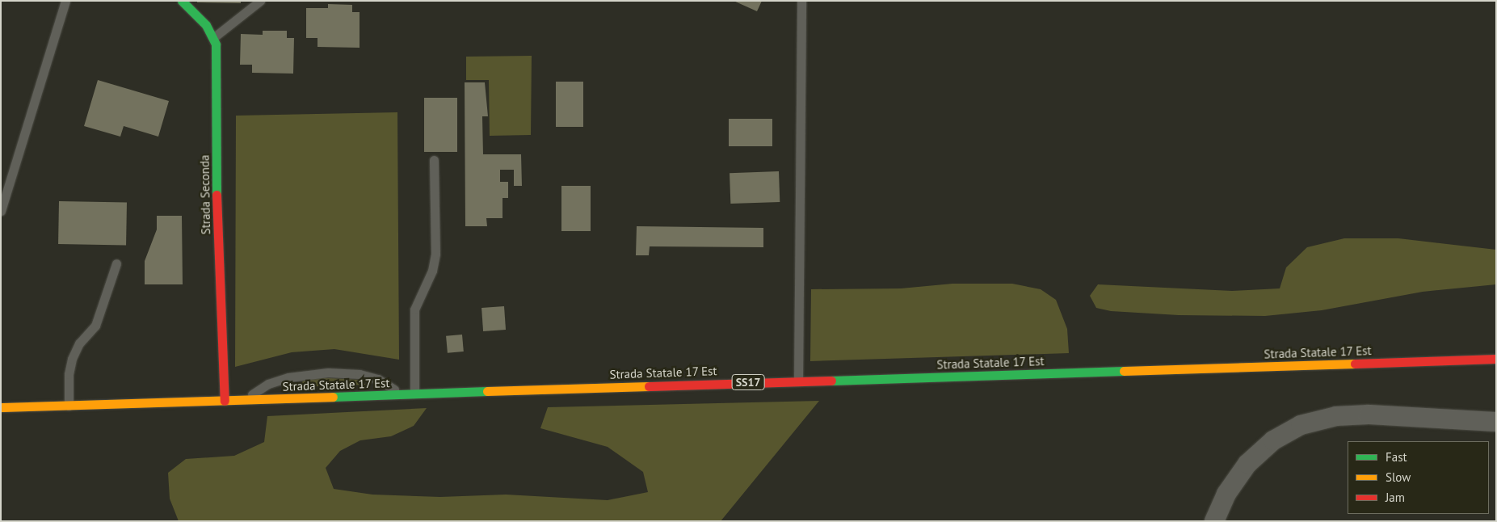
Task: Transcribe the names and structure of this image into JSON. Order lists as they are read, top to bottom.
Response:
{
  "streets": {
    "main road": ["Strada Seconda", "Strada Statale 17 Est", "SS17"]
  },
  "crossings": [
    ["Strada Seconda", "Strada Statale 17 Est"]
  ],
  "legend": ["Fast", "Slow", "Jam"]
}
